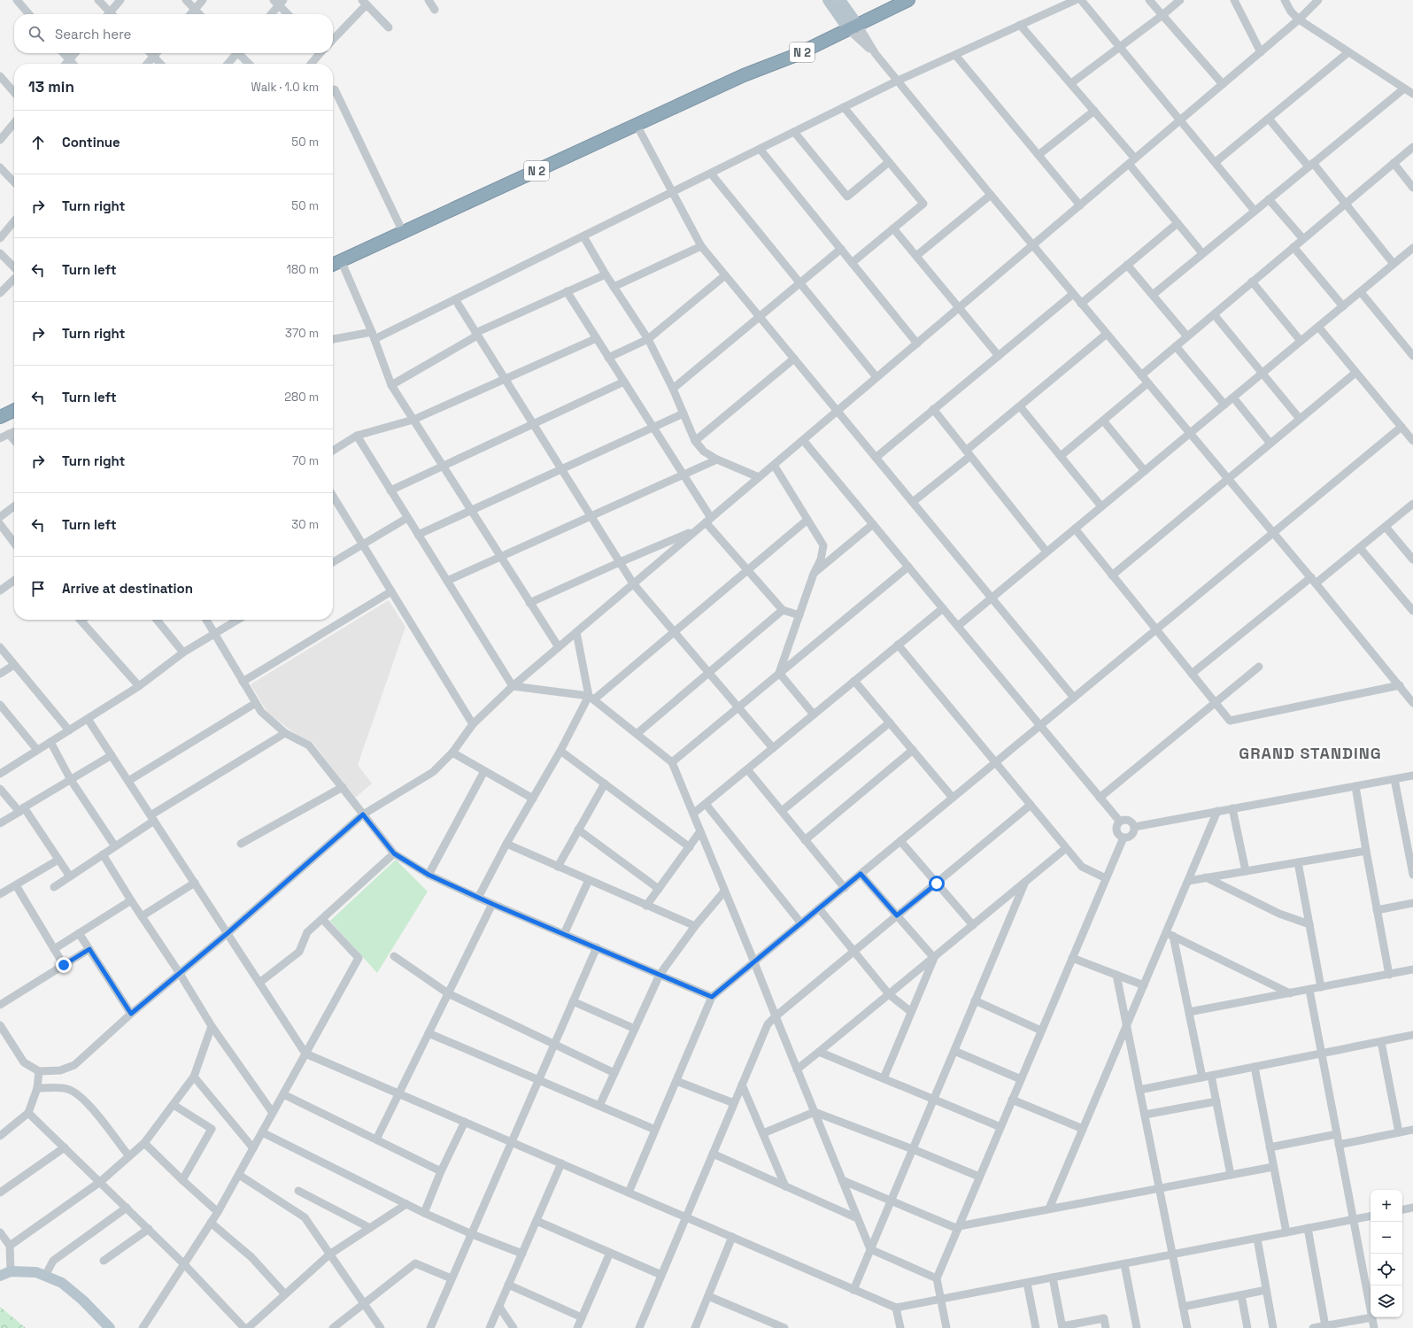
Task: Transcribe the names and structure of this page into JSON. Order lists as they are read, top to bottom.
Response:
{
  "streets": {
    "highway": ["N 2"]
  },
  "districts": ["GRAND STANDING"],
  "page": {
    "search": "Search here",
    "heading": ["13 min", "Walk · 1.0 km"],
    "list": [
      ["Continue", "50 m"],
      ["Turn right", "50 m"],
      ["Turn left", "180 m"],
      ["Turn right", "370 m"],
      ["Turn left", "280 m"],
      ["Turn right", "70 m"],
      ["Turn left", "30 m"],
      "Arrive at destination"
    ],
    "map_buttons": ["+", "−"]
  }
}
